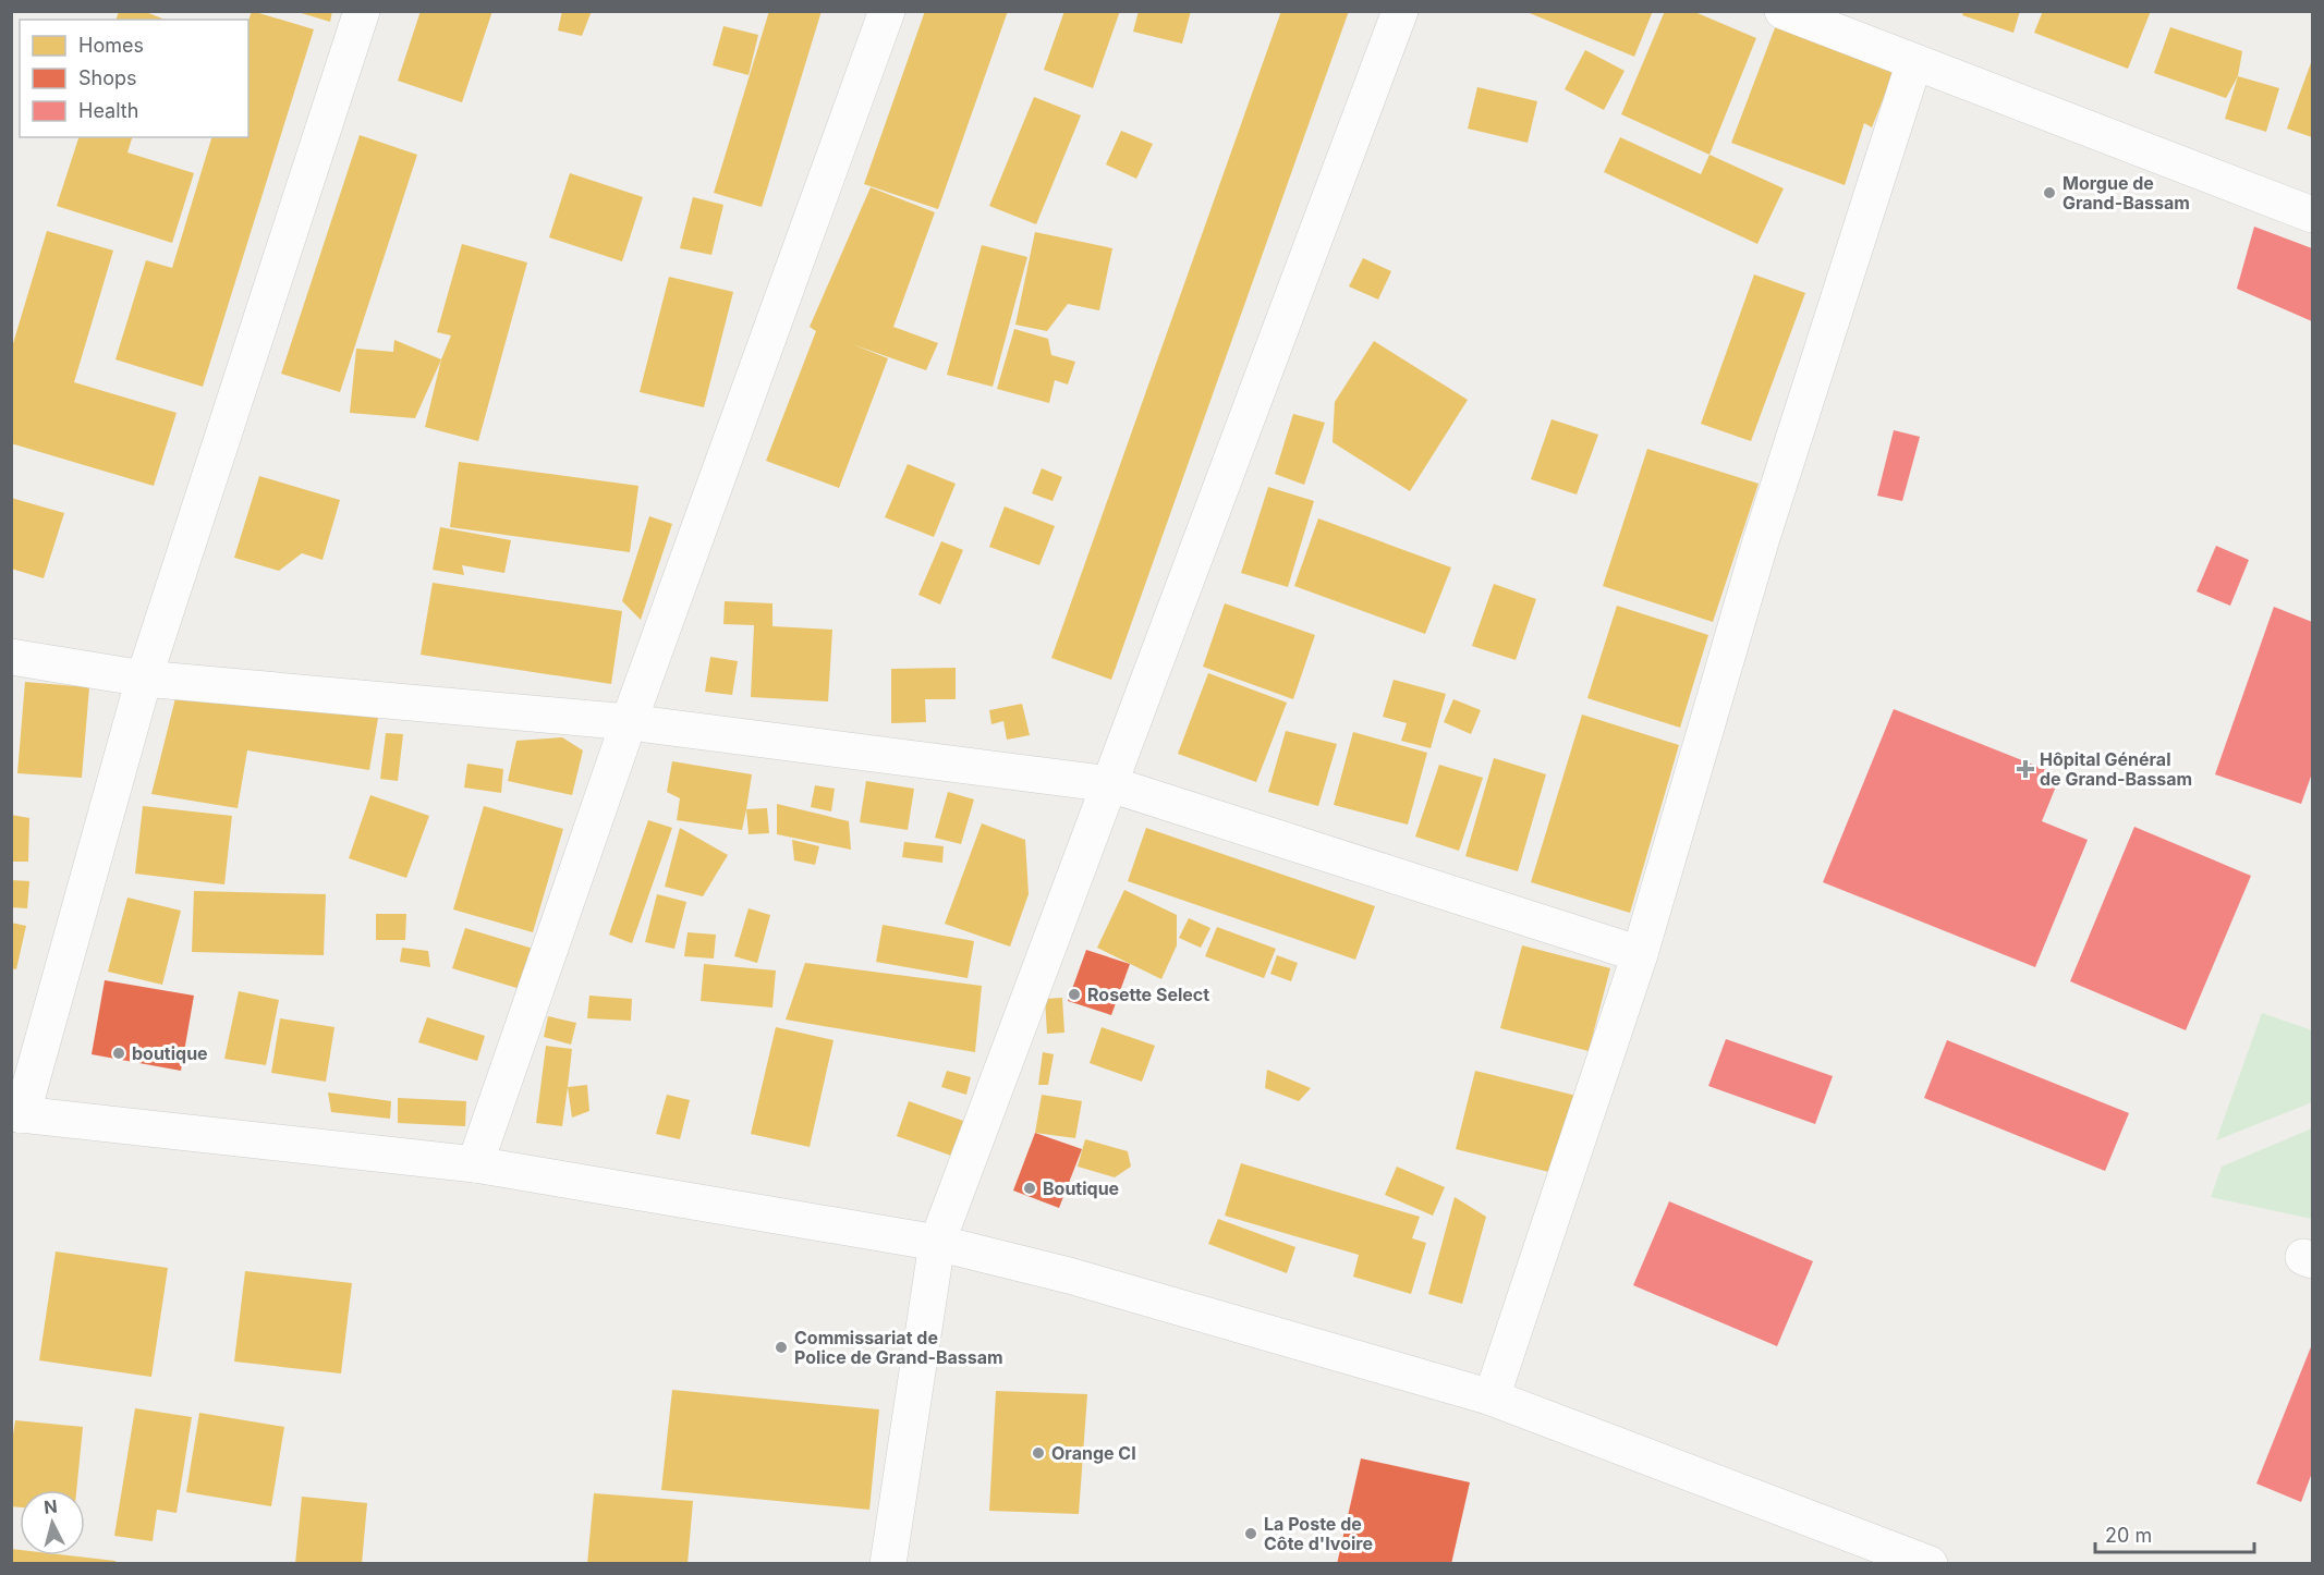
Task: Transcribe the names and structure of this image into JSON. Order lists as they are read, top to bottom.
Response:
{
  "places": {
    "other": [
      "Morgue de Grand-Bassam",
      "Rosette Select",
      "boutique",
      "Boutique",
      "Commissariat de Police de Grand-Bassam",
      "Orange CI",
      "La Poste de Côte d'Ivoire"
    ],
    "health": ["Hôpital Général de Grand-Bassam"]
  },
  "legend": ["Homes", "Shops", "Health"],
  "scale_bar": "20 m",
  "north": "top"
}
